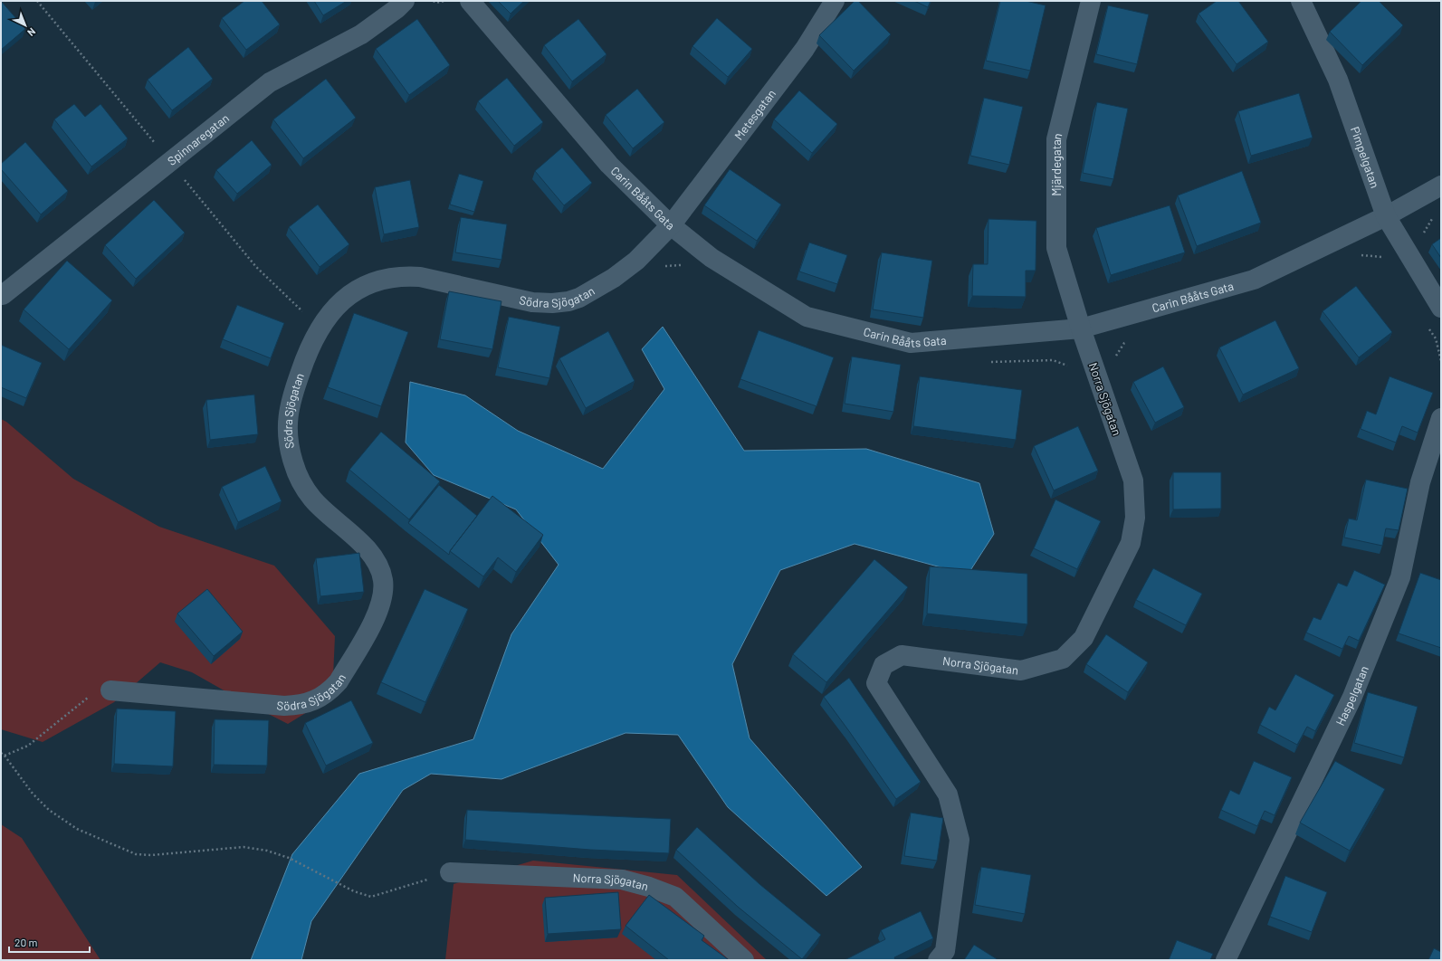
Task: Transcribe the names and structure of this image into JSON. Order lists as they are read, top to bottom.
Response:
{
  "streets": {
    "street": [
      "Metesgatan",
      "Spinnaregatan",
      "Pimpelgatan",
      "Mjärdegatan",
      "Carin Bååts Gata",
      "Södra Sjögatan",
      "Norra Sjögatan",
      "Haspelgatan"
    ]
  },
  "crossings": [
    ["Metesgatan", "Carin Bååts Gata"],
    ["Metesgatan", "Södra Sjögatan"],
    ["Pimpelgatan", "Carin Bååts Gata"],
    ["Mjärdegatan", "Carin Bååts Gata"],
    ["Mjärdegatan", "Norra Sjögatan"],
    ["Carin Bååts Gata", "Södra Sjögatan"],
    ["Carin Bååts Gata", "Norra Sjögatan"]
  ],
  "scale_bar": "20 m",
  "north": "bottom right"
}
